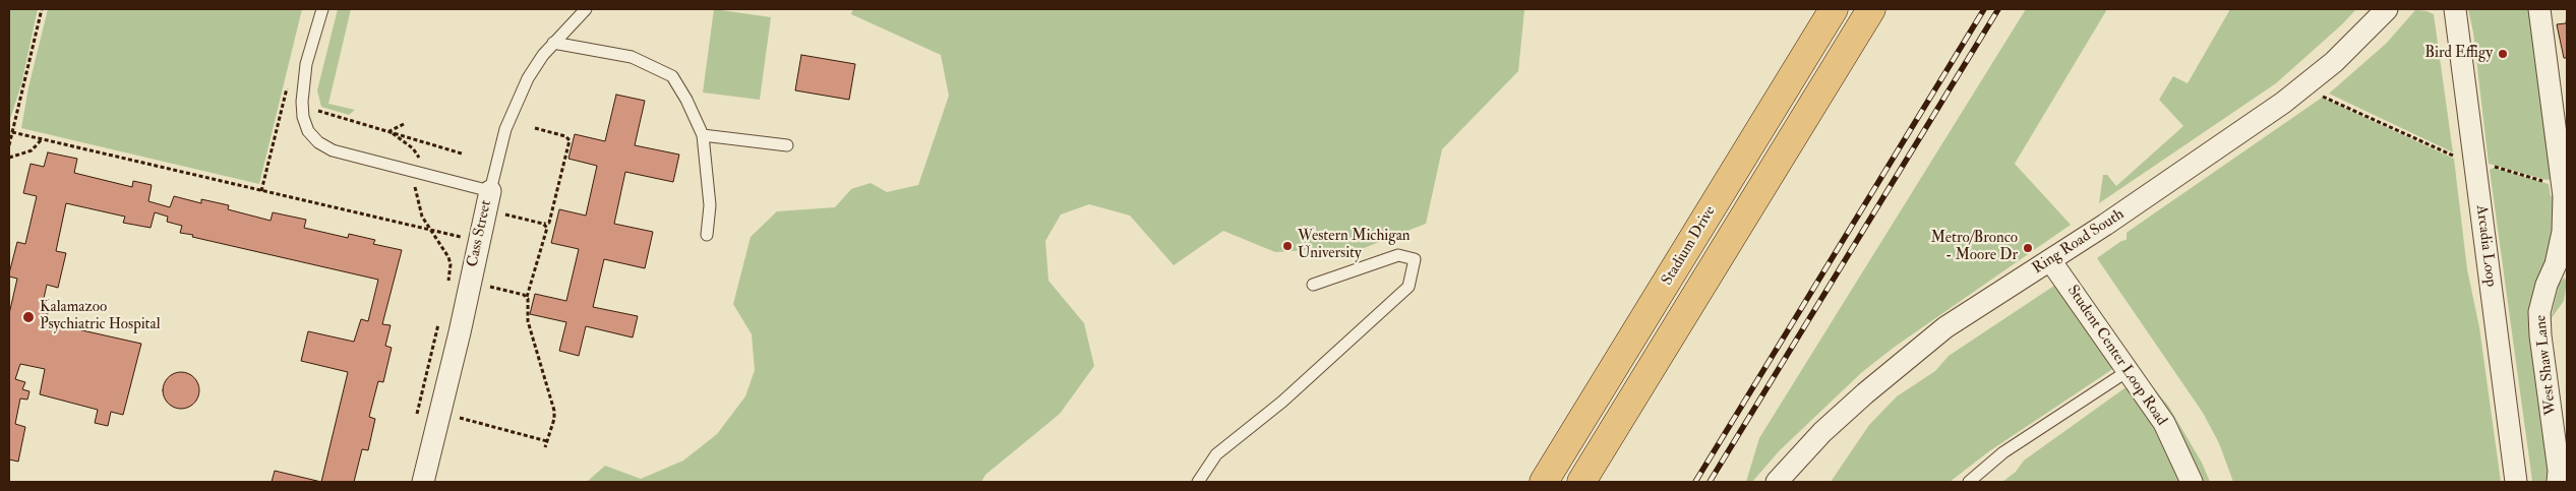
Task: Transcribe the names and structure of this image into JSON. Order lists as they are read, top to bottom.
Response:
{
  "streets": {
    "main road": ["Stadium Drive"],
    "street": [
      "Cass Street",
      "Ring Road South",
      "Arcadia Loop",
      "Student Center Loop Road",
      "West Shaw Lane"
    ]
  },
  "crossings": [
    ["Ring Road South", "Student Center Loop Road"]
  ],
  "places": [
    "Bird Effigy",
    "Western Michigan University",
    "Metro/Bronco - Moore Dr",
    "Kalamazoo Psychiatric Hospital"
  ]
}
